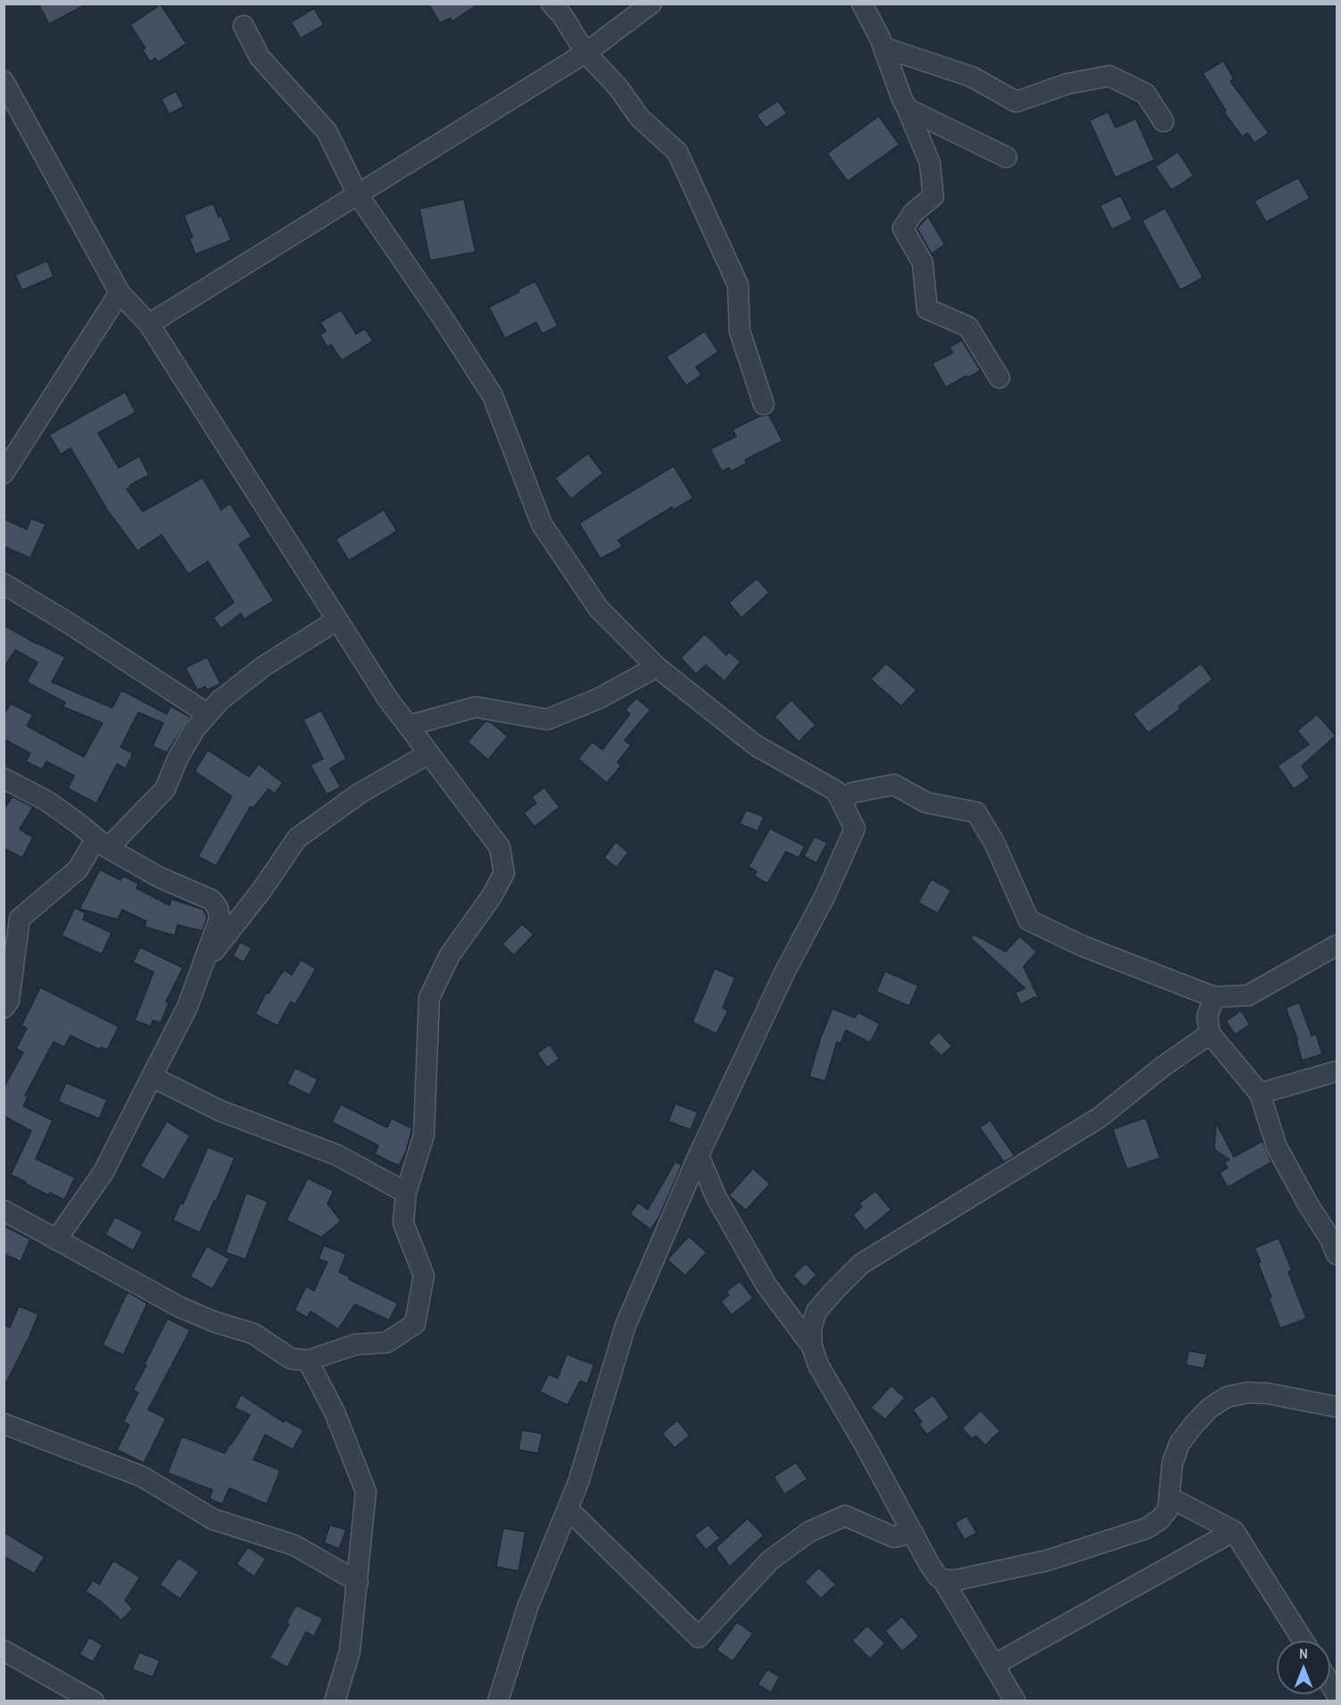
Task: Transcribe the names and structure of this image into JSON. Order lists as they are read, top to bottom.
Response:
{
  "north": "top"
}
